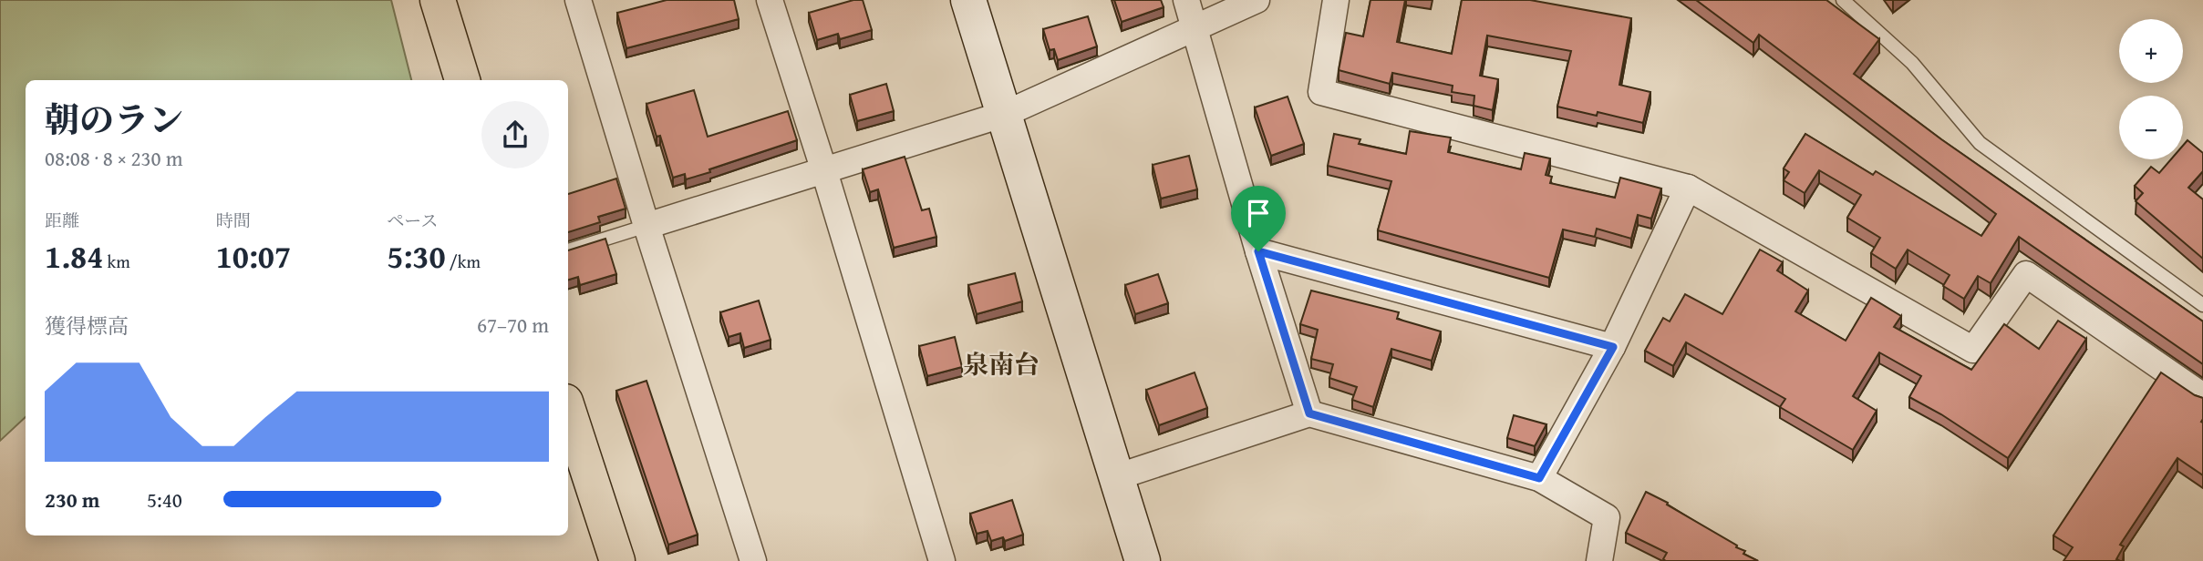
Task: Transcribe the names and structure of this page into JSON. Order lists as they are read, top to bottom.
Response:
{
  "districts": ["泉南台"],
  "page": {
    "map_buttons": ["+", "−"],
    "heading": ["朝のラン", "08:08 · 8 × 230 m"],
    "stats": [
      ["距離", "1.84 km"],
      ["時間", "10:07"],
      ["ペース", "5:30 /km"]
    ],
    "chart": ["獲得標高", "67–70 m"],
    "list": [
      {
        "name": "230 m",
        "note": "5:40"
      }
    ]
  }
}
